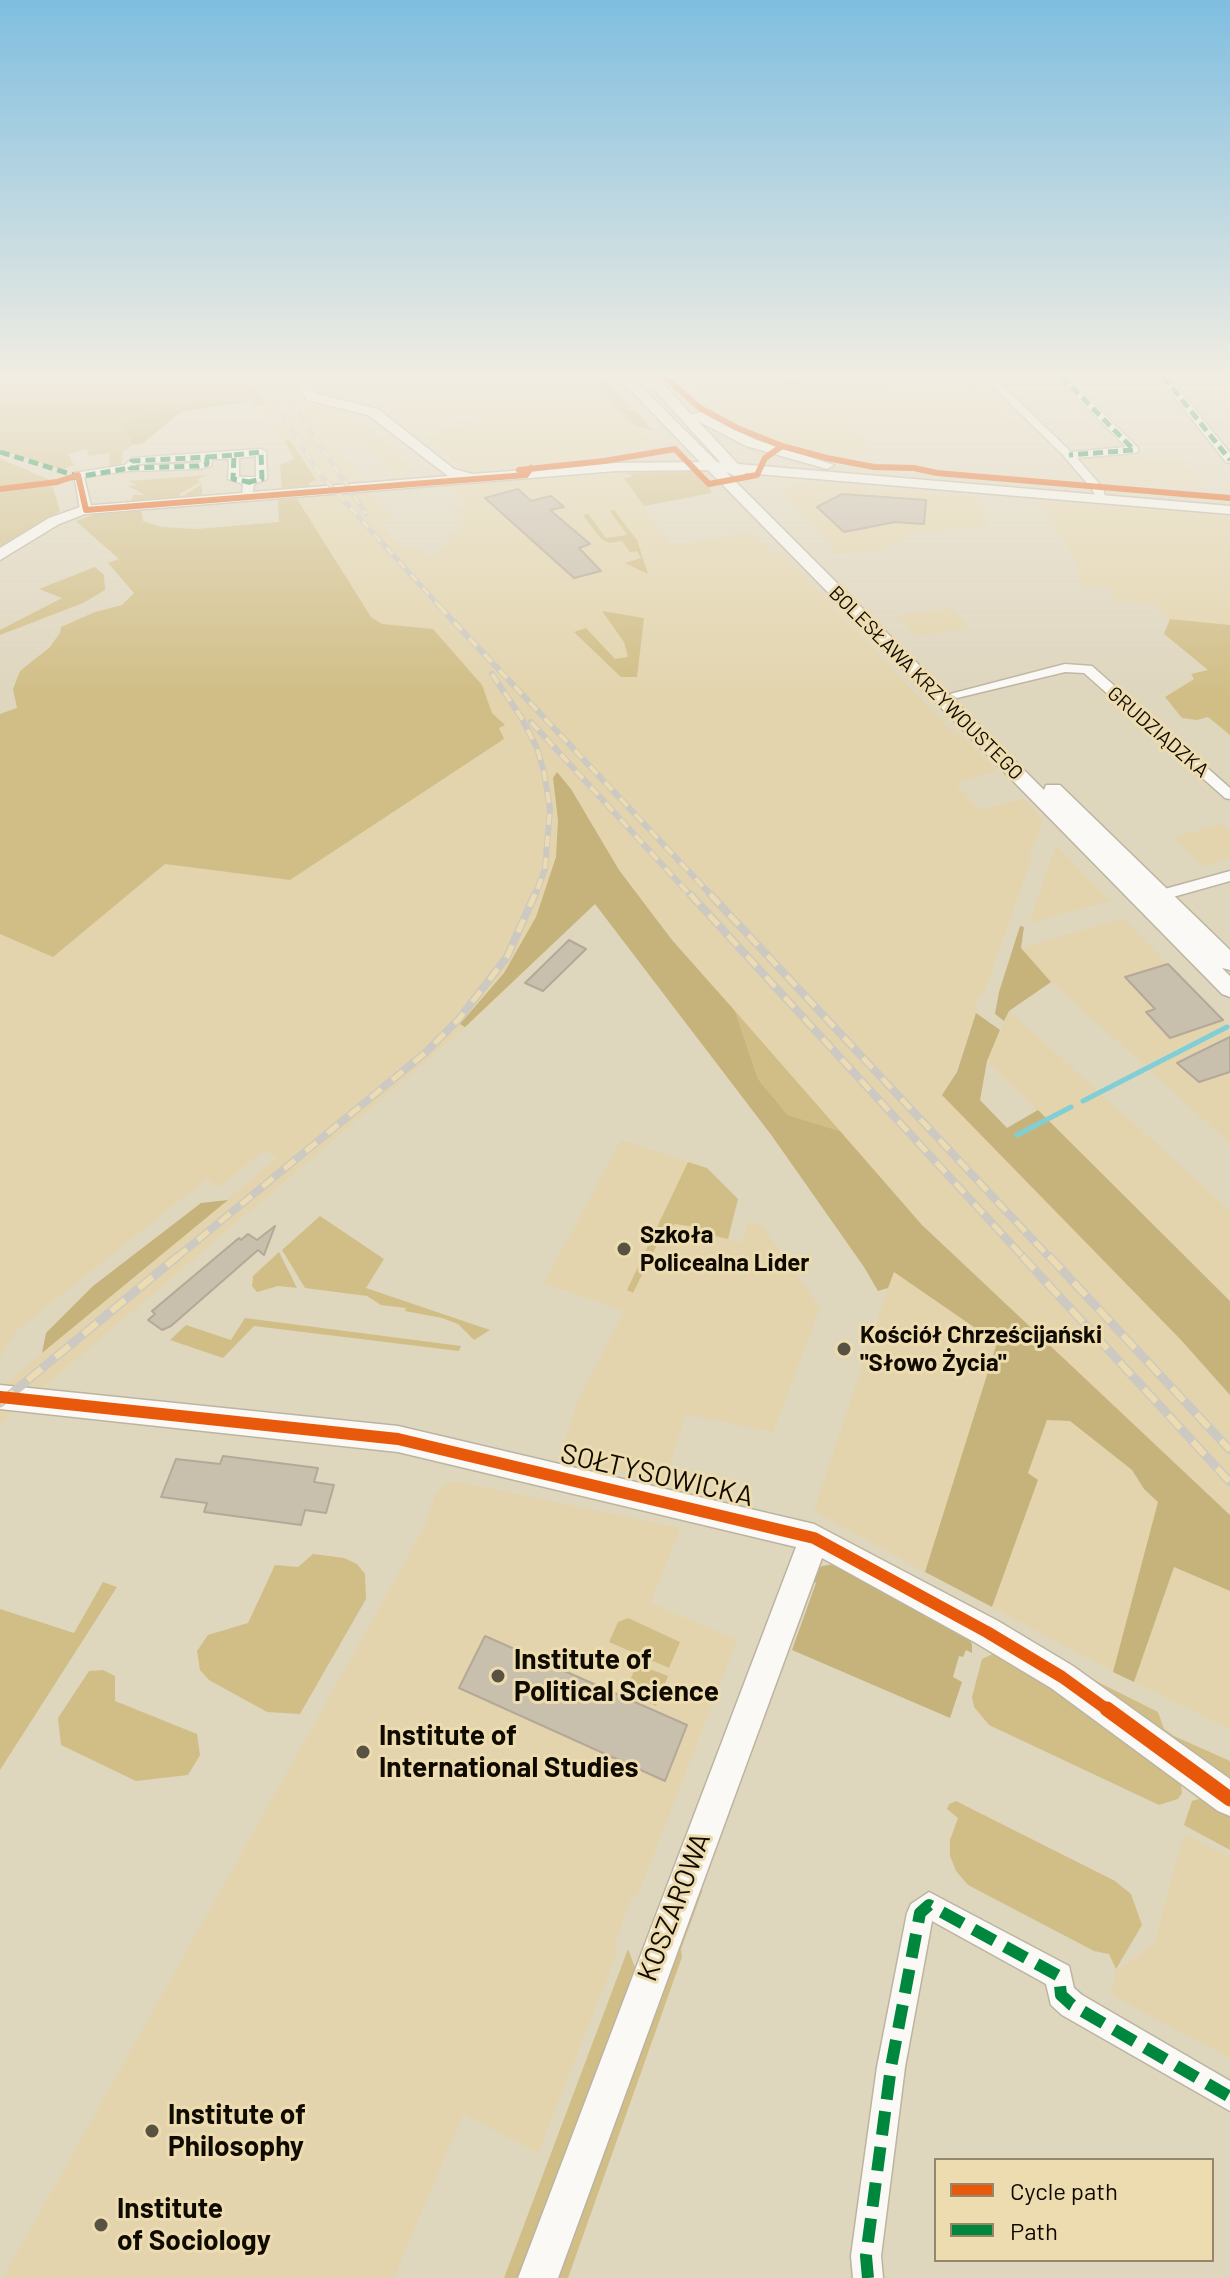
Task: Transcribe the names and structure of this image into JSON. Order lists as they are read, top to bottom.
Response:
{
  "streets": {
    "main road": ["BOLESŁAWA KRZYWOUSTEGO", "SOŁTYSOWICKA", "KOSZAROWA"],
    "street": ["GRUDZIĄDZKA"]
  },
  "crossings": [
    ["BOLESŁAWA KRZYWOUSTEGO", "GRUDZIĄDZKA"],
    ["SOŁTYSOWICKA", "KOSZAROWA"]
  ],
  "places": [
    "Szkoła Policealna Lider",
    "Kościół Chrześcijański \"Słowo Życia\"",
    "Institute of Political Science",
    "Institute of International Studies",
    "Institute of Philosophy",
    "Institute of Sociology"
  ],
  "legend": ["Cycle path", "Path"]
}
